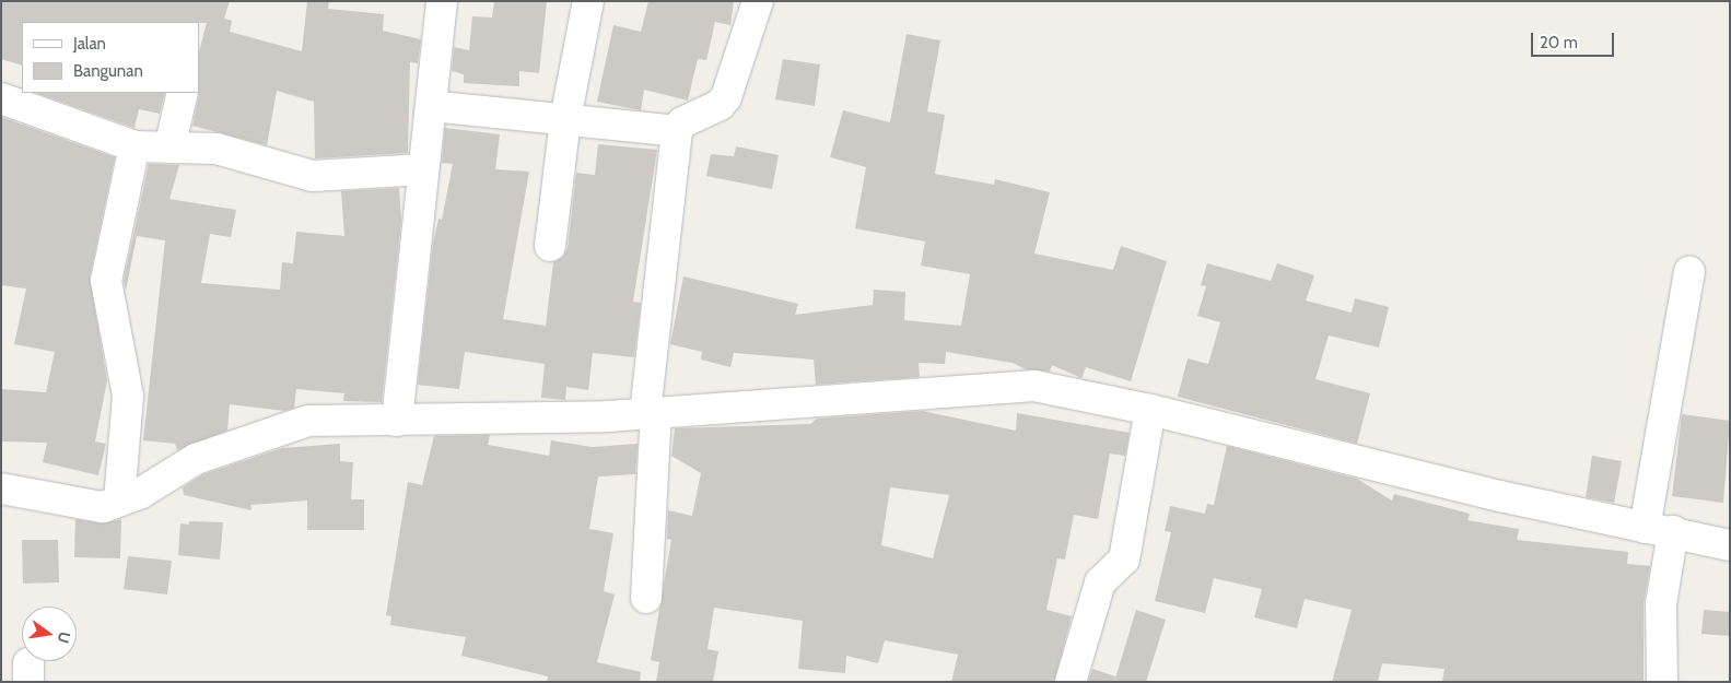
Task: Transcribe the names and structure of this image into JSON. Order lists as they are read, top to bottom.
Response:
{
  "legend": ["Jalan", "Bangunan"],
  "scale_bar": "20 m",
  "north": "right"
}
